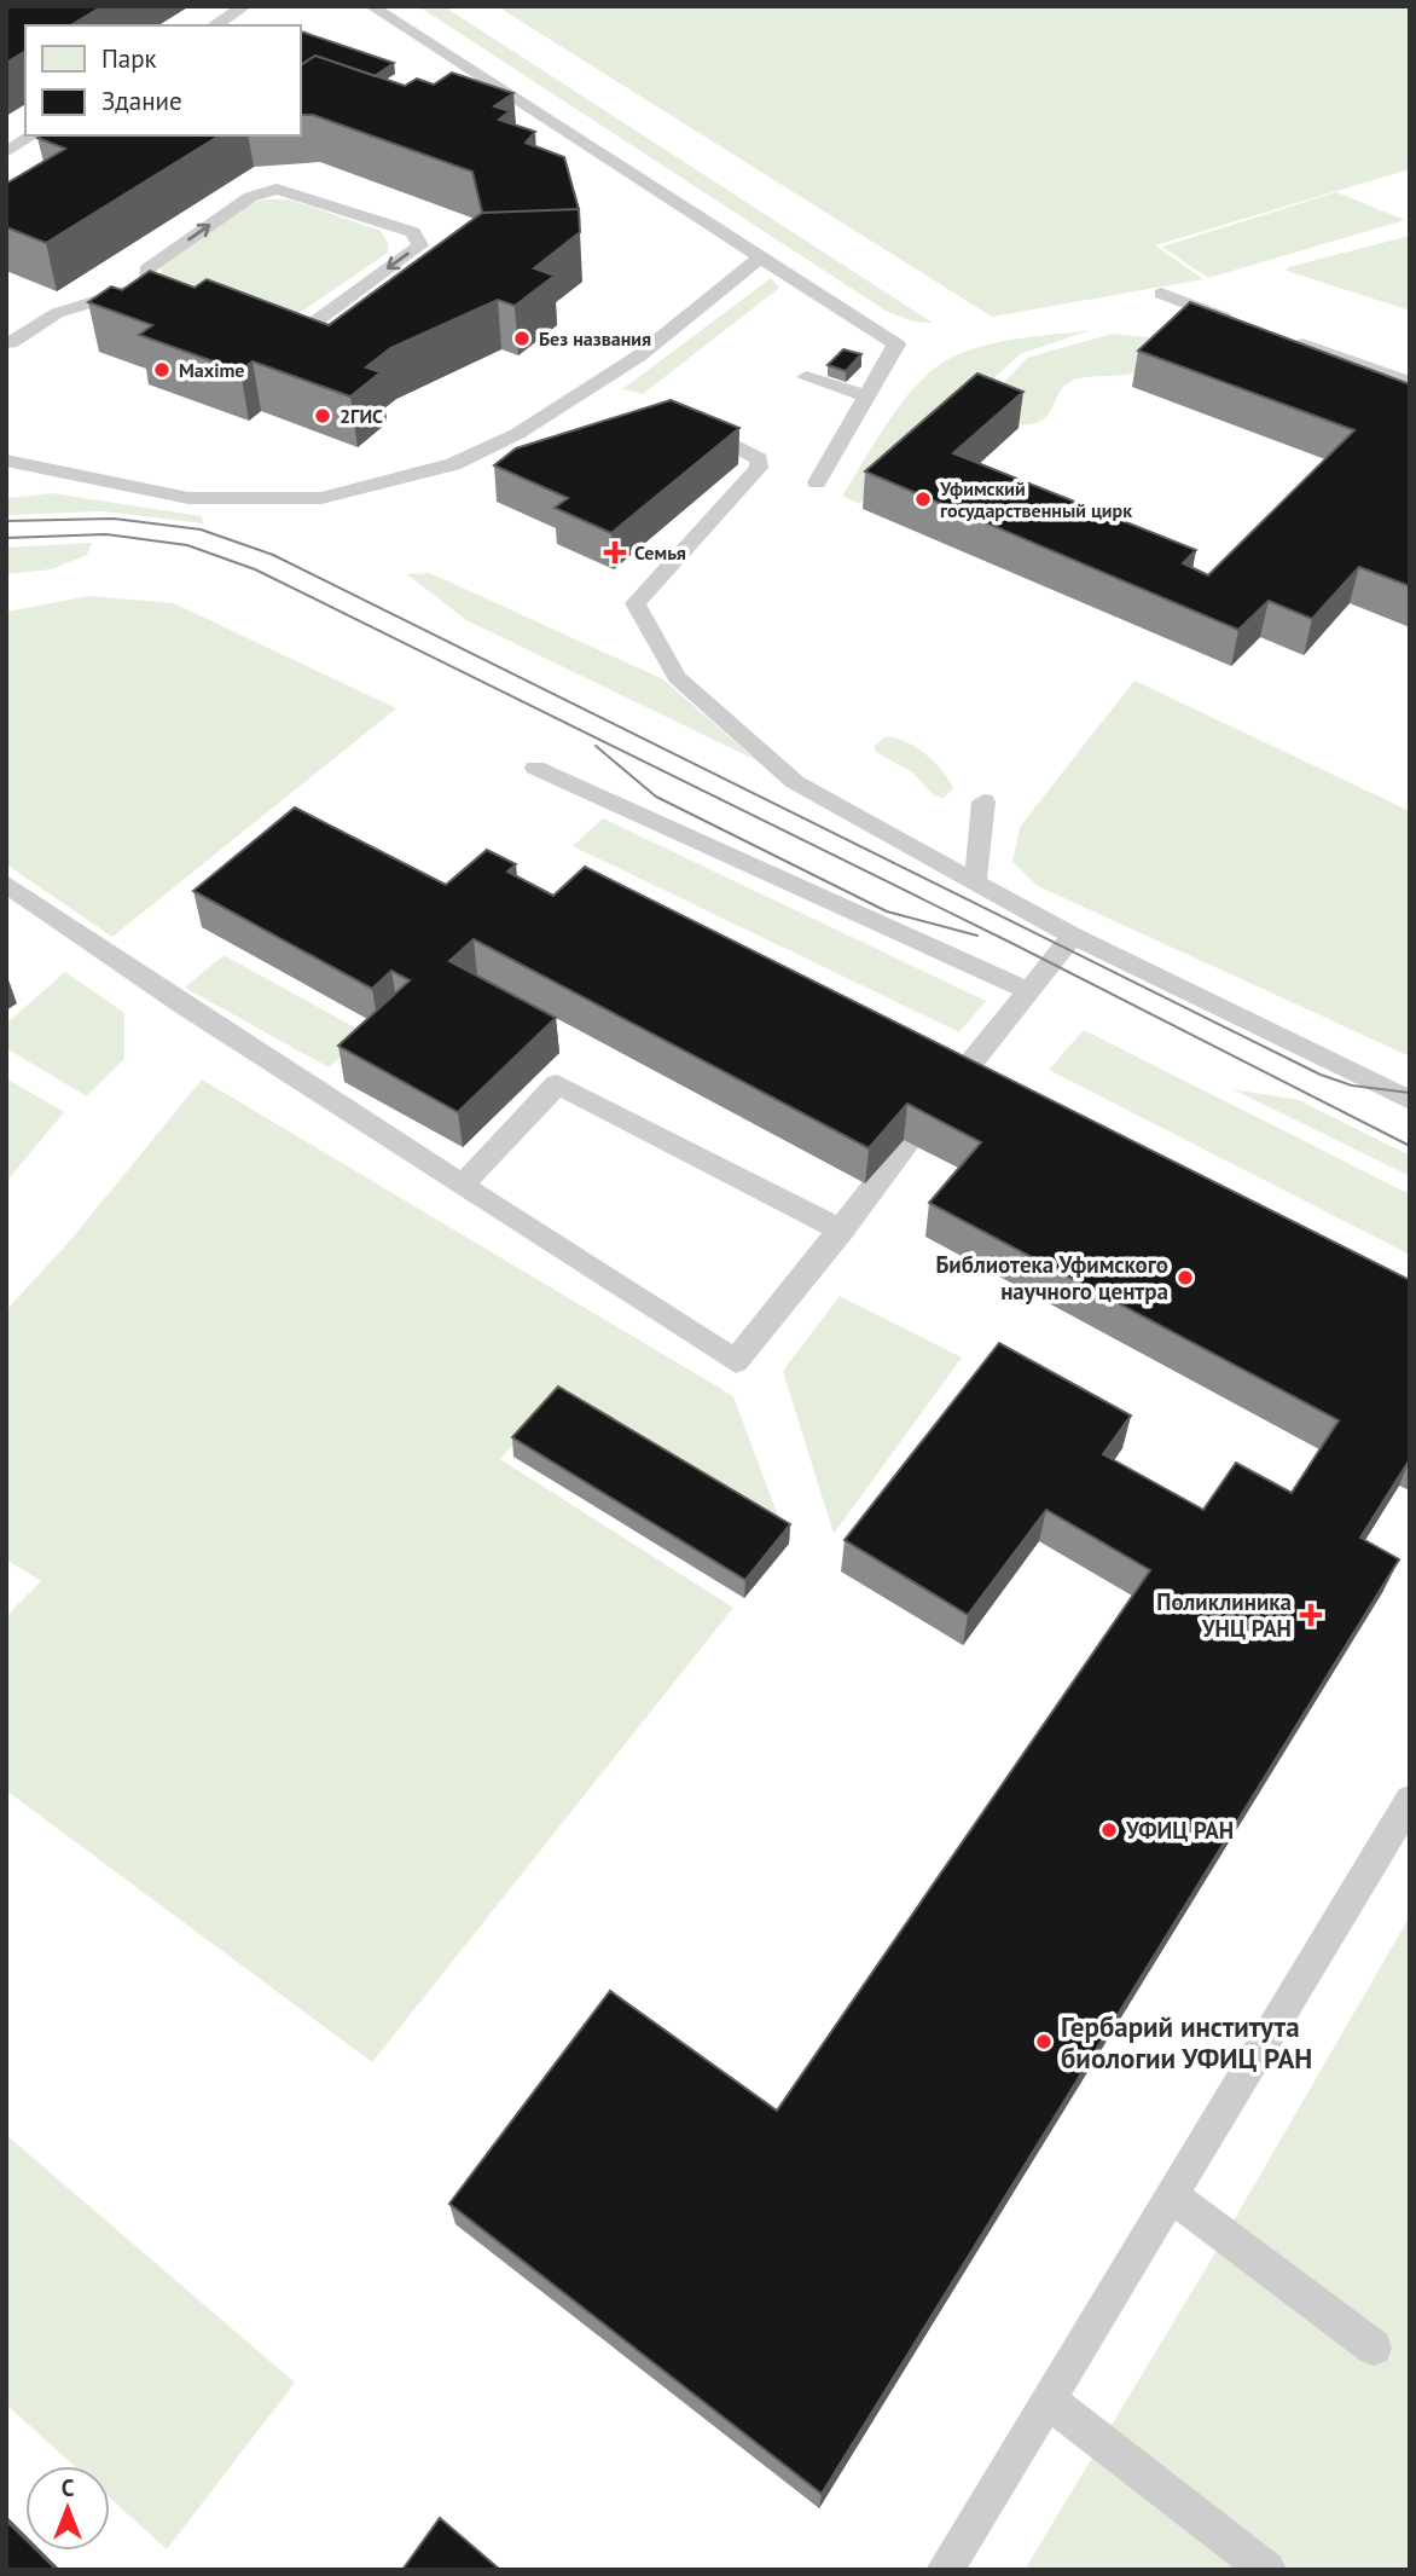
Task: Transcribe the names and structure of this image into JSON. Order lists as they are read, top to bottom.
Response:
{
  "places": {
    "other": [
      "Без названия",
      "Maxime",
      "2ГИС",
      "Уфимский государственный цирк",
      "Библиотека Уфимского научного центра",
      "УФИЦ РАН",
      "Гербарий института биологии УФИЦ РАН"
    ],
    "health": ["Семья", "Поликлиника УНЦ РАН"]
  },
  "legend": ["Парк", "Здание"],
  "north": "top"
}
